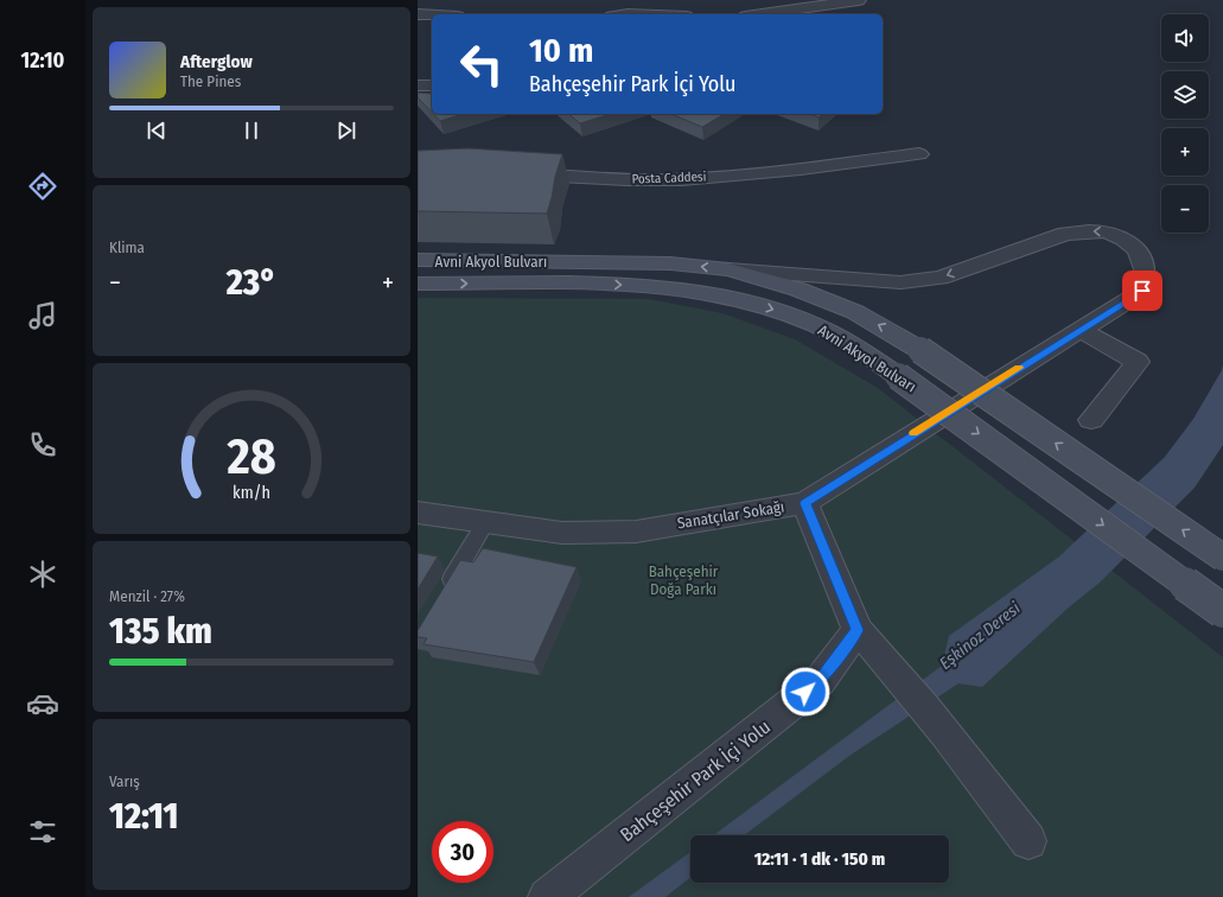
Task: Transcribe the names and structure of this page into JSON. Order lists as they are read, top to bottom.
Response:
{
  "streets": {
    "main road": ["Avni Akyol Bulvarı"],
    "street": ["Posta Caddesi", "Sanatçılar Sokağı", "Bahçeşehir Park İçi Yolu"]
  },
  "crossings": [
    ["Avni Akyol Bulvarı", "Sanatçılar Sokağı"]
  ],
  "water": ["Eşkinoz Deresi"],
  "parks": ["Bahçeşehir Doğa Parkı"],
  "page": {
    "tabs": "12:10",
    "map_buttons": ["+", "−"],
    "turn": ["10 m", "Bahçeşehir Park İçi Yolu"],
    "song": ["Afterglow", "The Pines"],
    "tile": [
      "Klima",
      ["Menzil · 27%", "135 km"],
      ["Varış", "12:11"]
    ],
    "heat": ["−", "23°", "+"],
    "limit": "30",
    "trip": "12:11 · 1 dk · 150 m",
    "gauge": ["28", "km/h"]
  }
}
